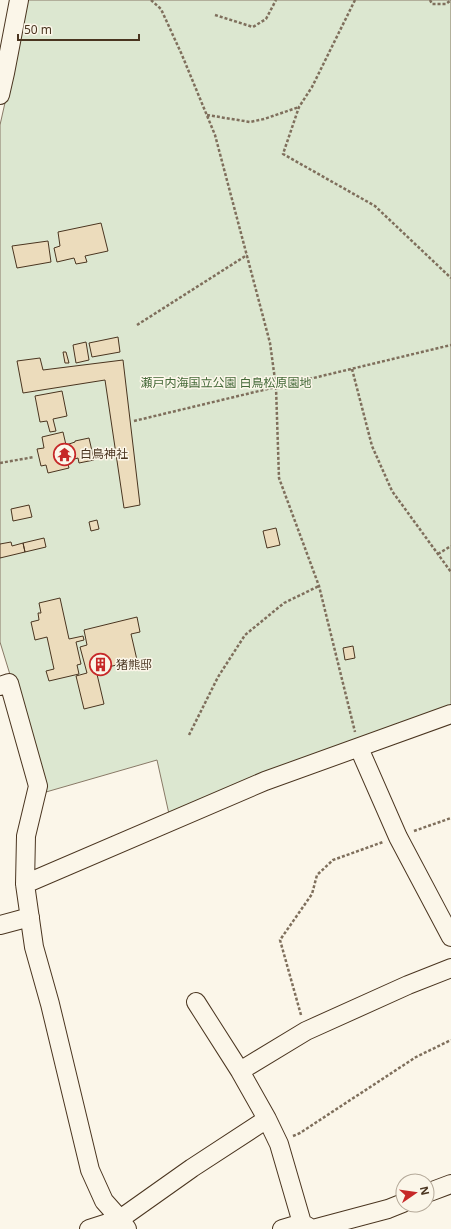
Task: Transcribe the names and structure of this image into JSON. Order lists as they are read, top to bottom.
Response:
{
  "parks": ["瀬戸内海国立公園 白鳥松原園地"],
  "places": {
    "temple": ["白鳥神社"],
    "building": ["猪熊邸"]
  },
  "scale_bar": "50 m",
  "north": "right"
}
